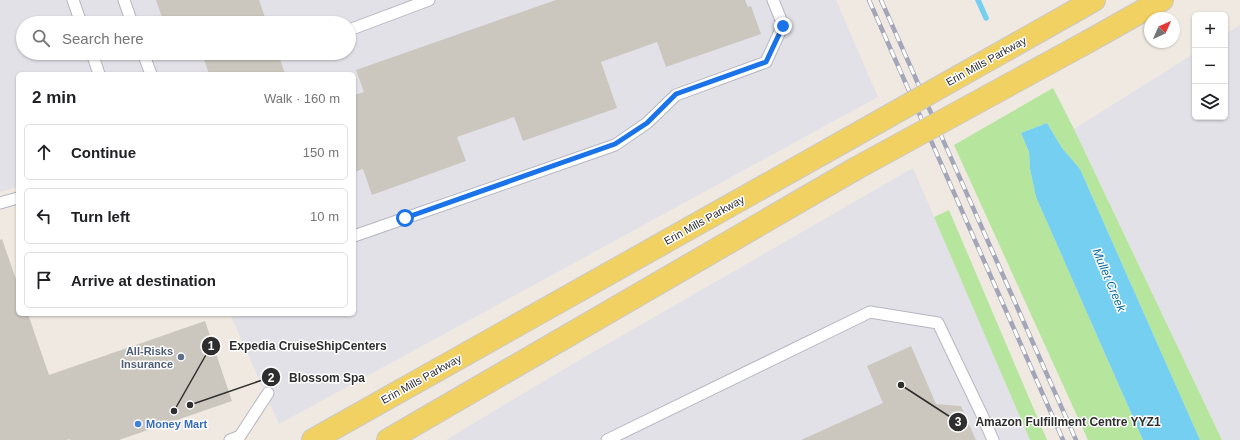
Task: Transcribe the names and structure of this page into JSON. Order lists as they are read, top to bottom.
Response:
{
  "streets": {
    "main road": ["Erin Mills Parkway"]
  },
  "water": ["Mullet Creek"],
  "places": [
    "All-Risks Insurance",
    "Amazon Fulfillment Centre YYZ1",
    "Blossom Spa",
    "Expedia CruiseShipCenters",
    "Money Mart"
  ],
  "north": "top right",
  "page": {
    "map_buttons": ["+", "−"],
    "search": "Search here",
    "heading": ["2 min", "Walk · 160 m"],
    "list": [
      ["Continue", "150 m"],
      ["Turn left", "10 m"],
      "Arrive at destination"
    ]
  }
}
